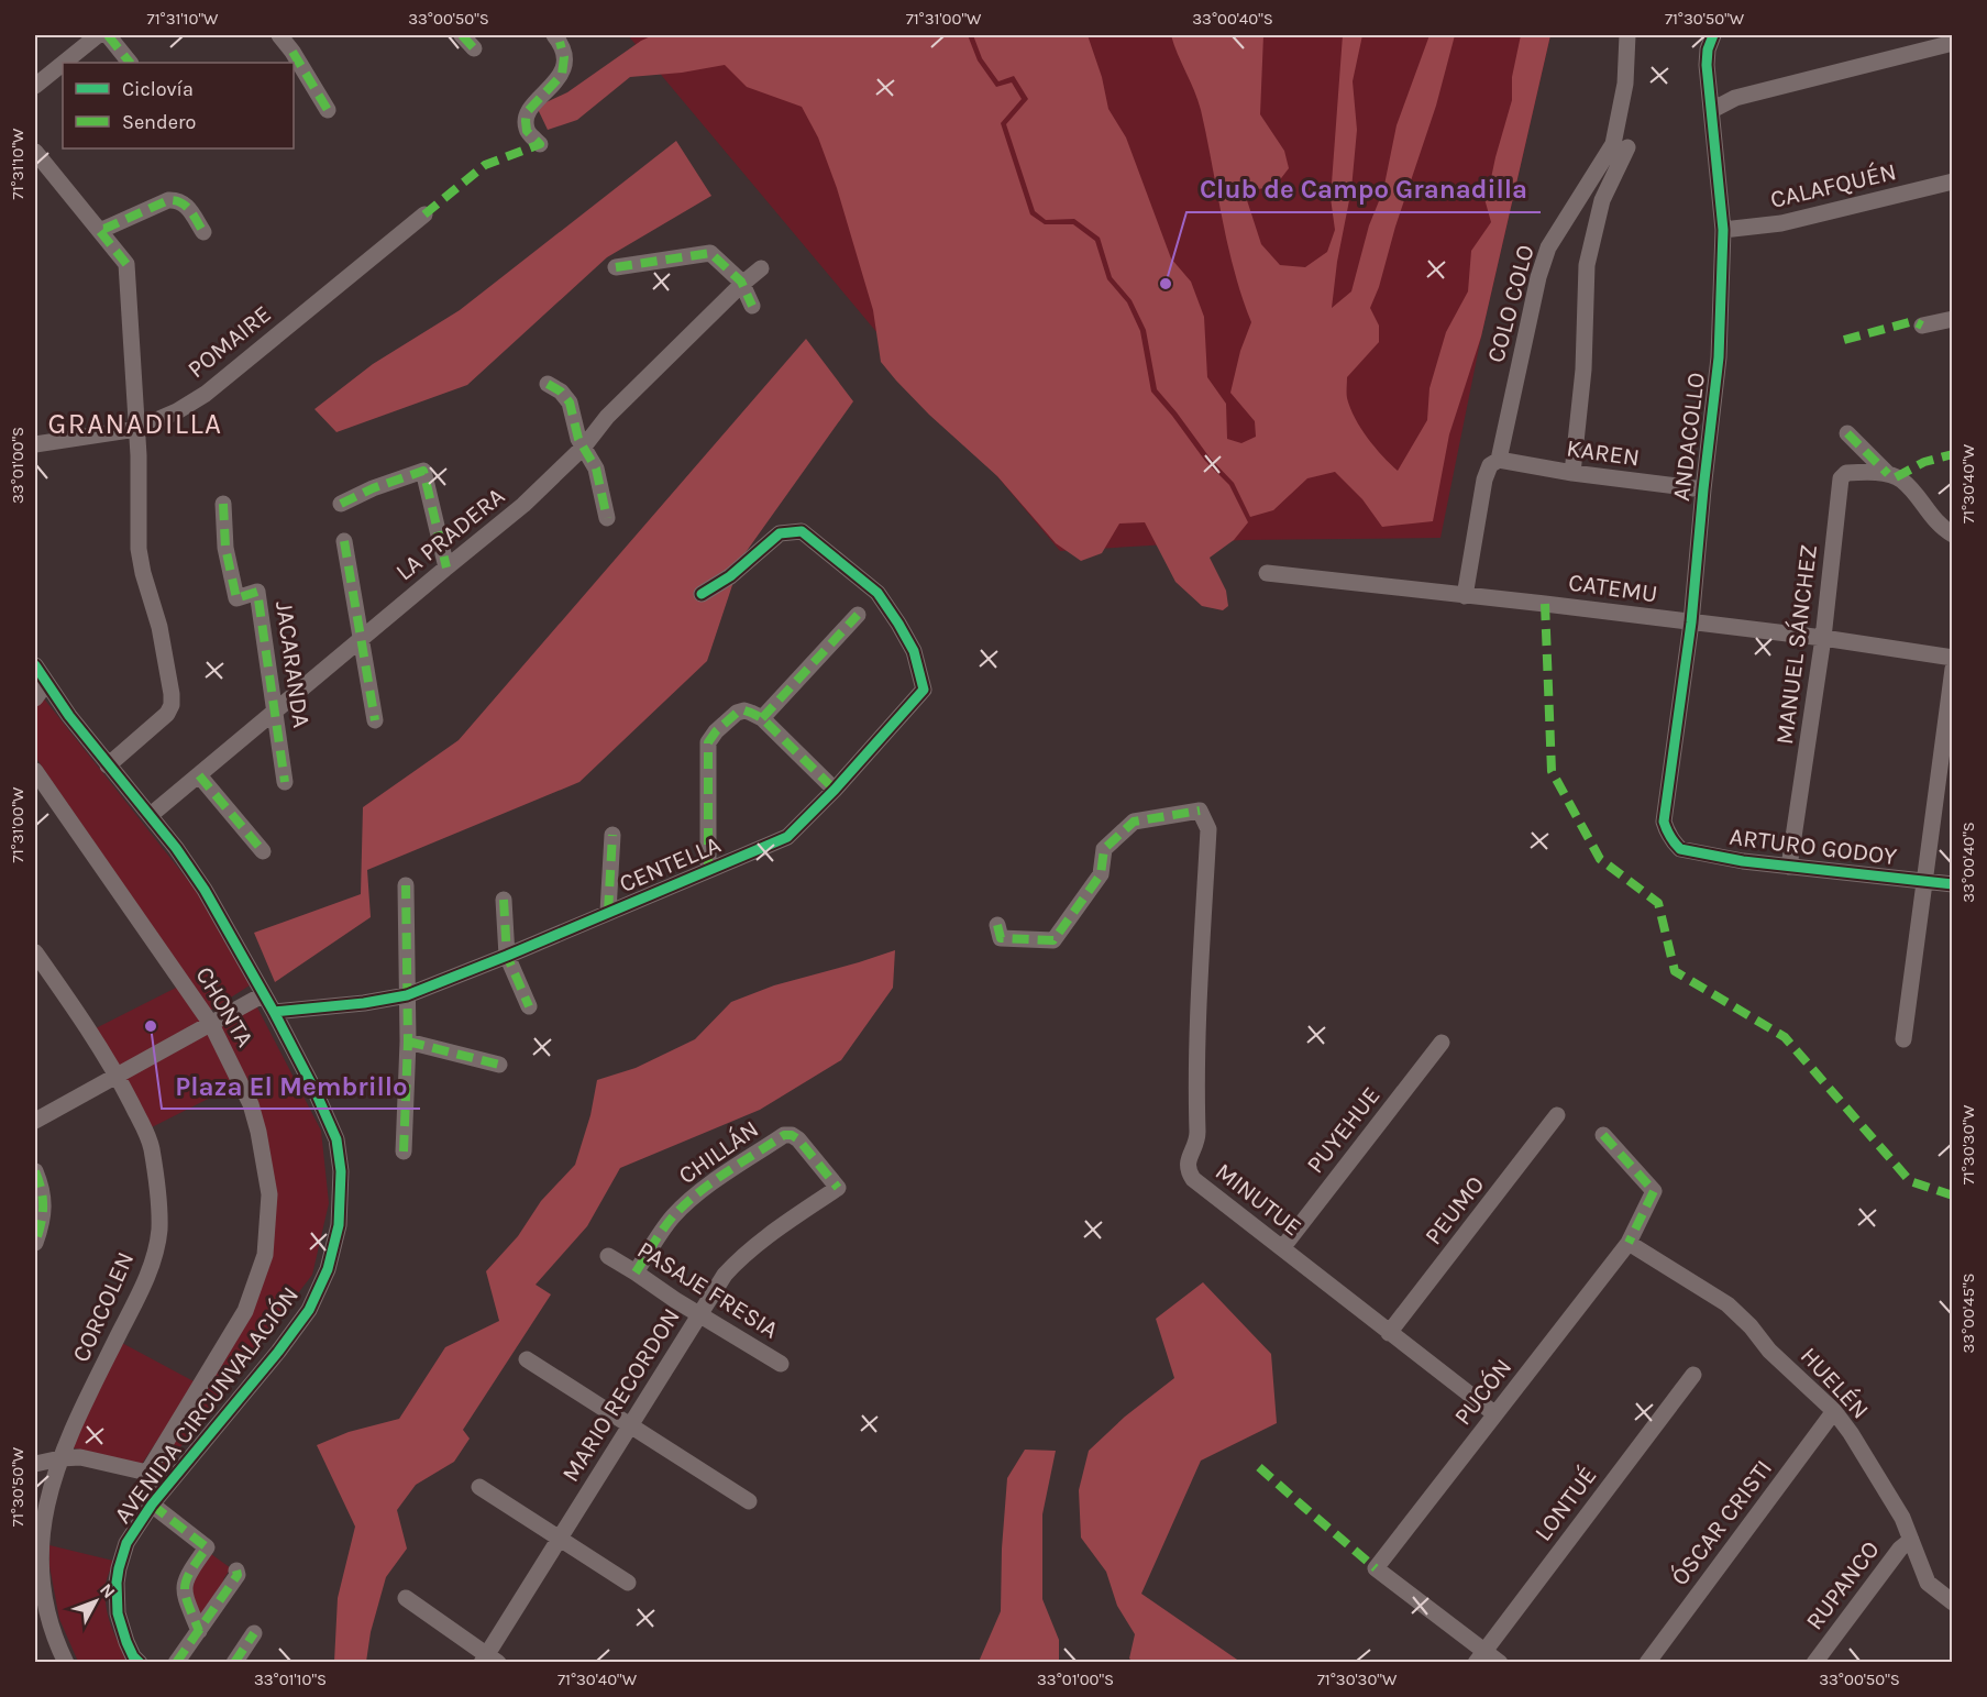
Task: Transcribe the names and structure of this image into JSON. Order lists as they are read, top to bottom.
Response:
{
  "streets": {
    "street": [
      "CALAFQUÉN",
      "COLO COLO",
      "POMAIRE",
      "ANDACOLLO",
      "KAREN",
      "LA PRADERA",
      "CATEMU",
      "MANUEL SÁNCHEZ",
      "JACARANDA",
      "ARTURO GODOY",
      "CENTELLA",
      "CHONTA",
      "PUYEHUE",
      "CHILLÁN",
      "MINUTUE",
      "PEUMO",
      "PASAJE FRESIA",
      "CORCOLEN",
      "HUELÉN",
      "PUCÓN",
      "MARIO RECORDON",
      "AVENIDA CIRCUNVALACIÓN",
      "LONTUÉ",
      "ÓSCAR CRISTI",
      "RUPANCO"
    ]
  },
  "crossings": [
    ["CALAFQUÉN", "ANDACOLLO"],
    ["COLO COLO", "KAREN"],
    ["COLO COLO", "CATEMU"],
    ["ANDACOLLO", "KAREN"],
    ["ANDACOLLO", "CATEMU"],
    ["ANDACOLLO", "ARTURO GODOY"],
    ["LA PRADERA", "JACARANDA"],
    ["LA PRADERA", "AVENIDA CIRCUNVALACIÓN"],
    ["CATEMU", "MANUEL SÁNCHEZ"],
    ["MANUEL SÁNCHEZ", "ARTURO GODOY"],
    ["CENTELLA", "AVENIDA CIRCUNVALACIÓN"],
    ["PUYEHUE", "MINUTUE"],
    ["CHILLÁN", "PASAJE FRESIA"],
    ["CHILLÁN", "MARIO RECORDON"],
    ["MINUTUE", "PEUMO"],
    ["MINUTUE", "PUCÓN"],
    ["PASAJE FRESIA", "MARIO RECORDON"],
    ["HUELÉN", "PUCÓN"],
    ["HUELÉN", "ÓSCAR CRISTI"],
    ["HUELÉN", "RUPANCO"],
    ["PUCÓN", "LONTUÉ"]
  ],
  "districts": ["GRANADILLA"],
  "places": ["Club de Campo Granadilla", "Plaza El Membrillo"],
  "legend": ["Ciclovía", "Sendero"],
  "north": "top right",
  "coordinates": [
    "71°31'10\"W",
    "33°00'50\"S",
    "71°31'00\"W",
    "33°00'40\"S",
    "71°30'50\"W",
    "33°01'00\"S",
    "71°30'40\"W",
    "71°30'30\"W",
    "33°00'45\"S",
    "33°01'10\"S"
  ]
}
